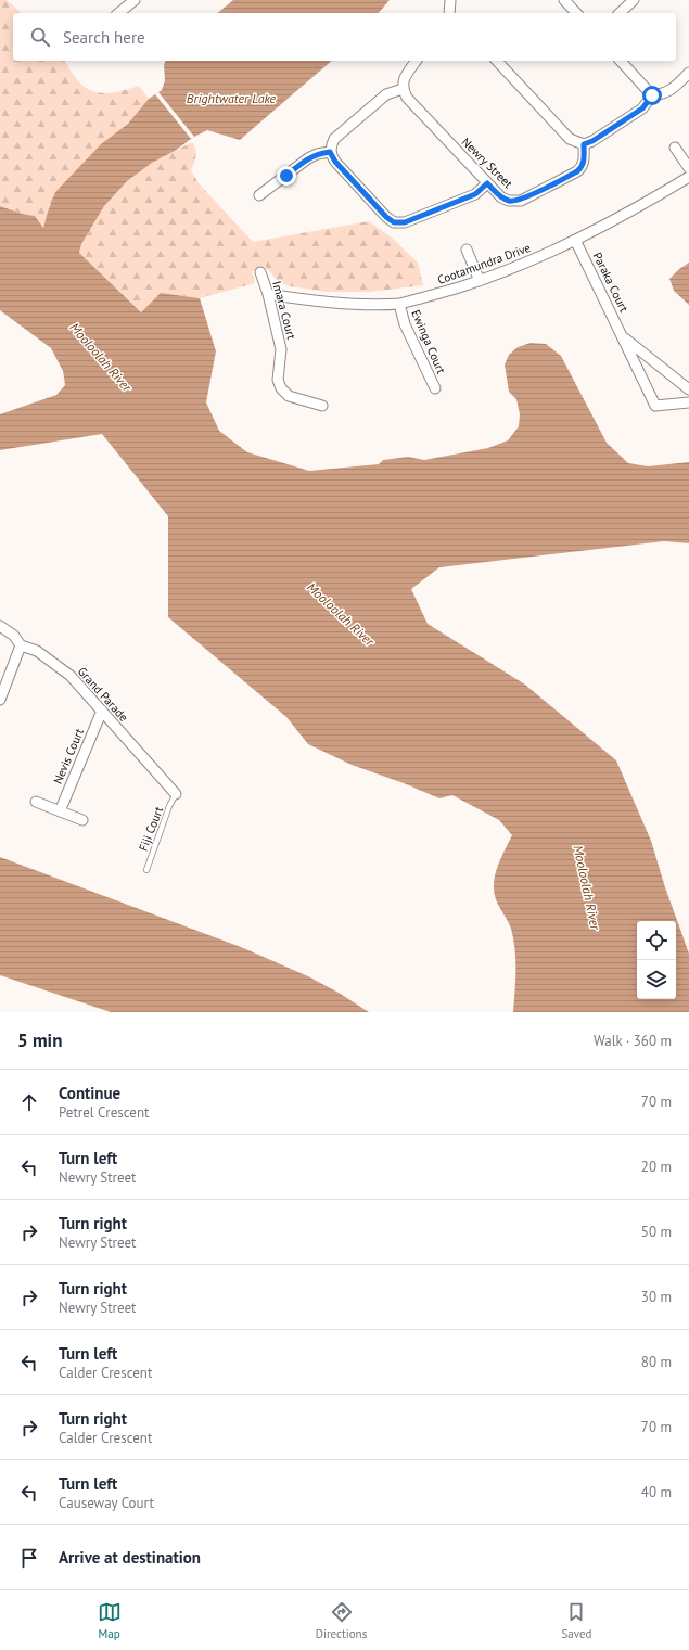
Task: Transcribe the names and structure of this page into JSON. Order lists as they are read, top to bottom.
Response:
{
  "streets": {
    "street": [
      "Newry Street",
      "Cootamundra Drive",
      "Paraka Court",
      "Imara Court",
      "Ewinga Court",
      "Grand Parade",
      "Nevis Court"
    ],
    "lane": ["Fiji Court"]
  },
  "crossings": [
    ["Cootamundra Drive", "Paraka Court"],
    ["Cootamundra Drive", "Imara Court"],
    ["Cootamundra Drive", "Ewinga Court"],
    ["Grand Parade", "Nevis Court"],
    ["Grand Parade", "Fiji Court"]
  ],
  "water": ["Brightwater Lake", "Mooloolah River"],
  "page": {
    "search": "Search here",
    "heading": ["5 min", "Walk · 360 m"],
    "list": [
      ["Continue", "Petrel Crescent", "70 m"],
      ["Turn left", "Newry Street", "20 m"],
      ["Turn right", "Newry Street", "50 m"],
      ["Turn right", "Newry Street", "30 m"],
      ["Turn left", "Calder Crescent", "80 m"],
      ["Turn right", "Calder Crescent", "70 m"],
      ["Turn left", "Causeway Court", "40 m"],
      "Arrive at destination"
    ],
    "nav": ["Map", "Directions", "Saved"]
  }
}
